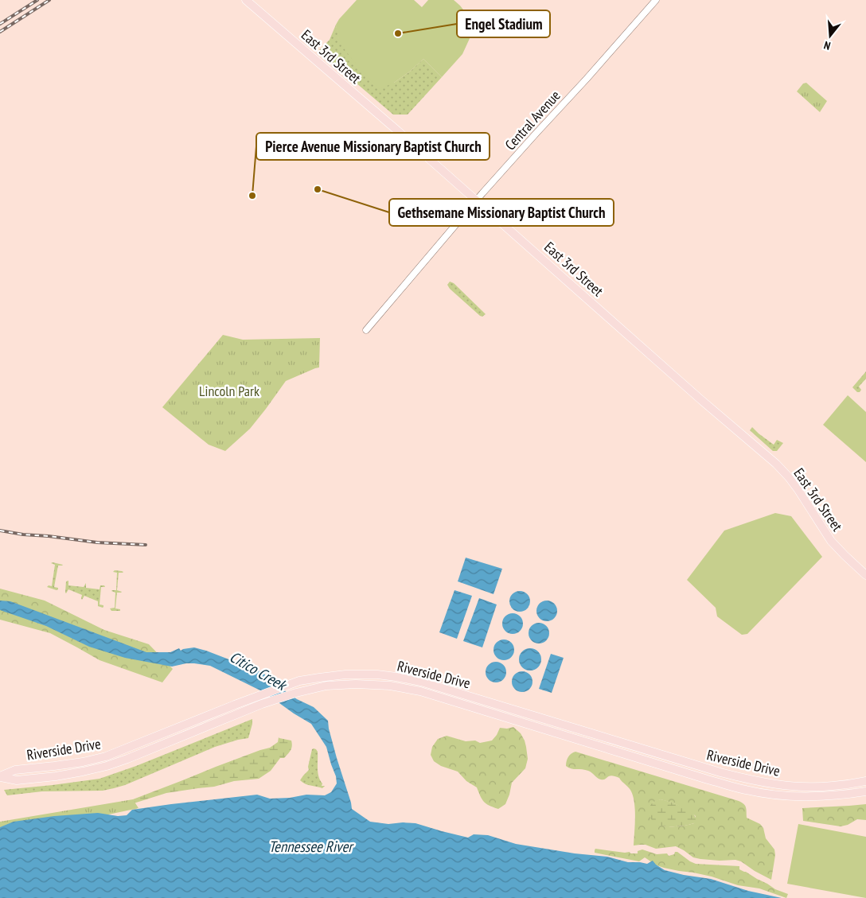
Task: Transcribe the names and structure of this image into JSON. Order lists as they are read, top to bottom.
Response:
{
  "streets": {
    "main road": ["East 3rd Street", "Riverside Drive"],
    "street": ["Central Avenue"]
  },
  "crossings": [
    ["East 3rd Street", "Central Avenue"]
  ],
  "water": ["Citico Creek", "Tennessee River"],
  "parks": ["Lincoln Park"],
  "places": ["Engel Stadium", "Gethsemane Missionary Baptist Church", "Pierce Avenue Missionary Baptist Church"],
  "north": "bottom"
}
